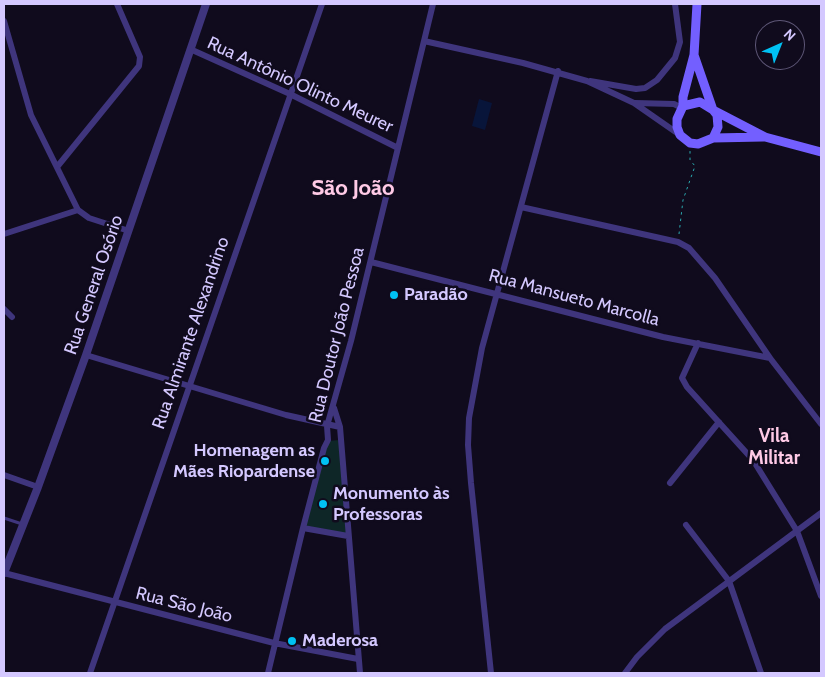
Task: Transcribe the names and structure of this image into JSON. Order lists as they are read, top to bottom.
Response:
{
  "streets": {
    "street": [
      "Rua Antônio Olinto Meurer",
      "Rua General Osório",
      "Rua Mansueto Marcolla",
      "Rua Almirante Alexandrino",
      "Rua Doutor João Pessoa",
      "Rua São João"
    ]
  },
  "crossings": [
    ["Rua Antônio Olinto Meurer", "Rua General Osório"],
    ["Rua Antônio Olinto Meurer", "Rua Almirante Alexandrino"],
    ["Rua Antônio Olinto Meurer", "Rua Doutor João Pessoa"],
    ["Rua General Osório", "Rua São João"],
    ["Rua Mansueto Marcolla", "Rua Doutor João Pessoa"],
    ["Rua Almirante Alexandrino", "Rua São João"],
    ["Rua Doutor João Pessoa", "Rua São João"]
  ],
  "districts": ["São João", "Vila Militar"],
  "places": [
    "Paradão",
    "Homenagem as Mães Riopardense",
    "Monumento às Professoras",
    "Maderosa"
  ],
  "north": "top right"
}
